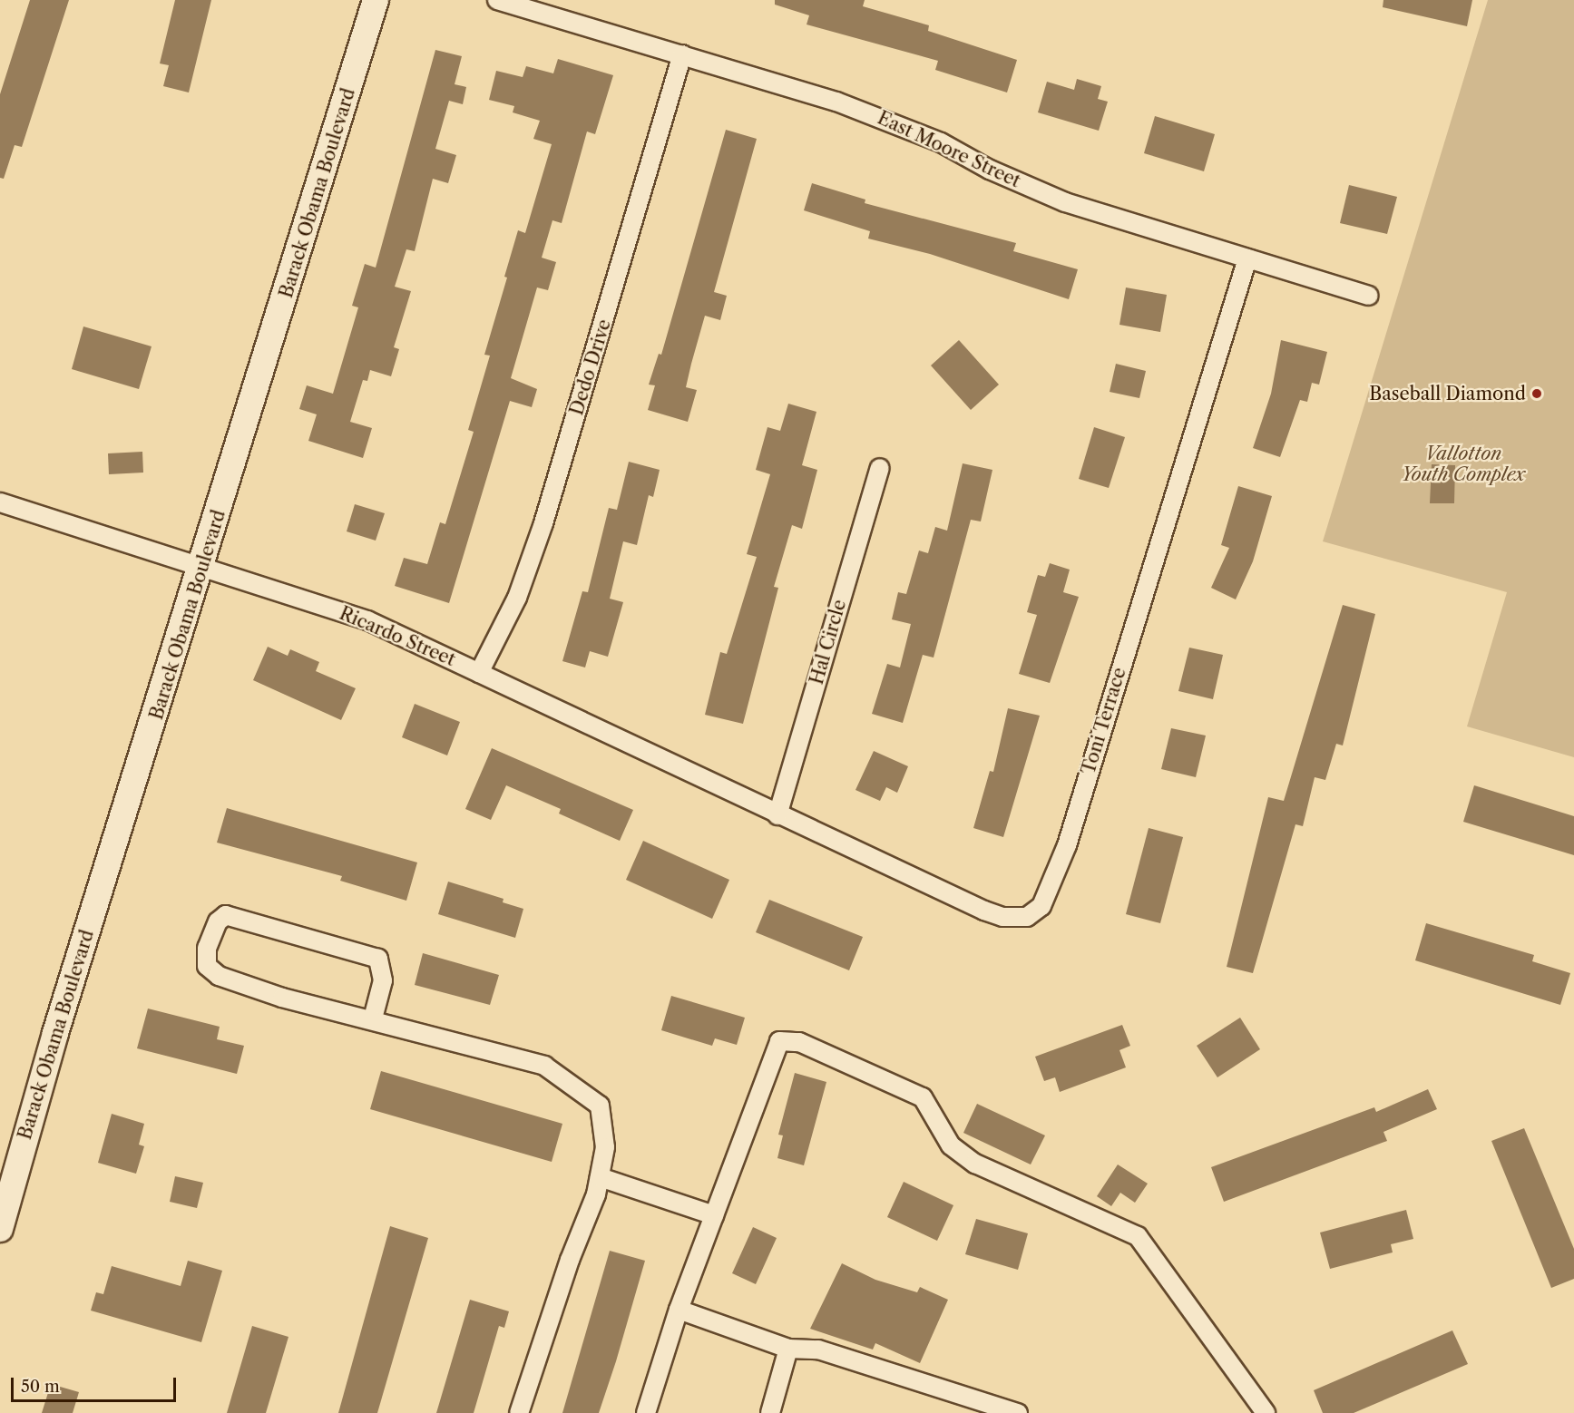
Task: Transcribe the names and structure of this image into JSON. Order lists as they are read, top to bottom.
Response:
{
  "streets": {
    "main road": ["Barack Obama Boulevard"],
    "street": [
      "East Moore Street",
      "Dedo Drive",
      "Ricardo Street",
      "Hal Circle",
      "Toni Terrace"
    ]
  },
  "crossings": [
    ["East Moore Street", "Dedo Drive"],
    ["East Moore Street", "Toni Terrace"],
    ["Barack Obama Boulevard", "Ricardo Street"],
    ["Dedo Drive", "Ricardo Street"],
    ["Ricardo Street", "Hal Circle"],
    ["Ricardo Street", "Toni Terrace"],
    ["Hal Circle", "Toni Terrace"]
  ],
  "parks": ["Vallotton Youth Complex"],
  "places": ["Baseball Diamond"],
  "scale_bar": "50 m"
}
